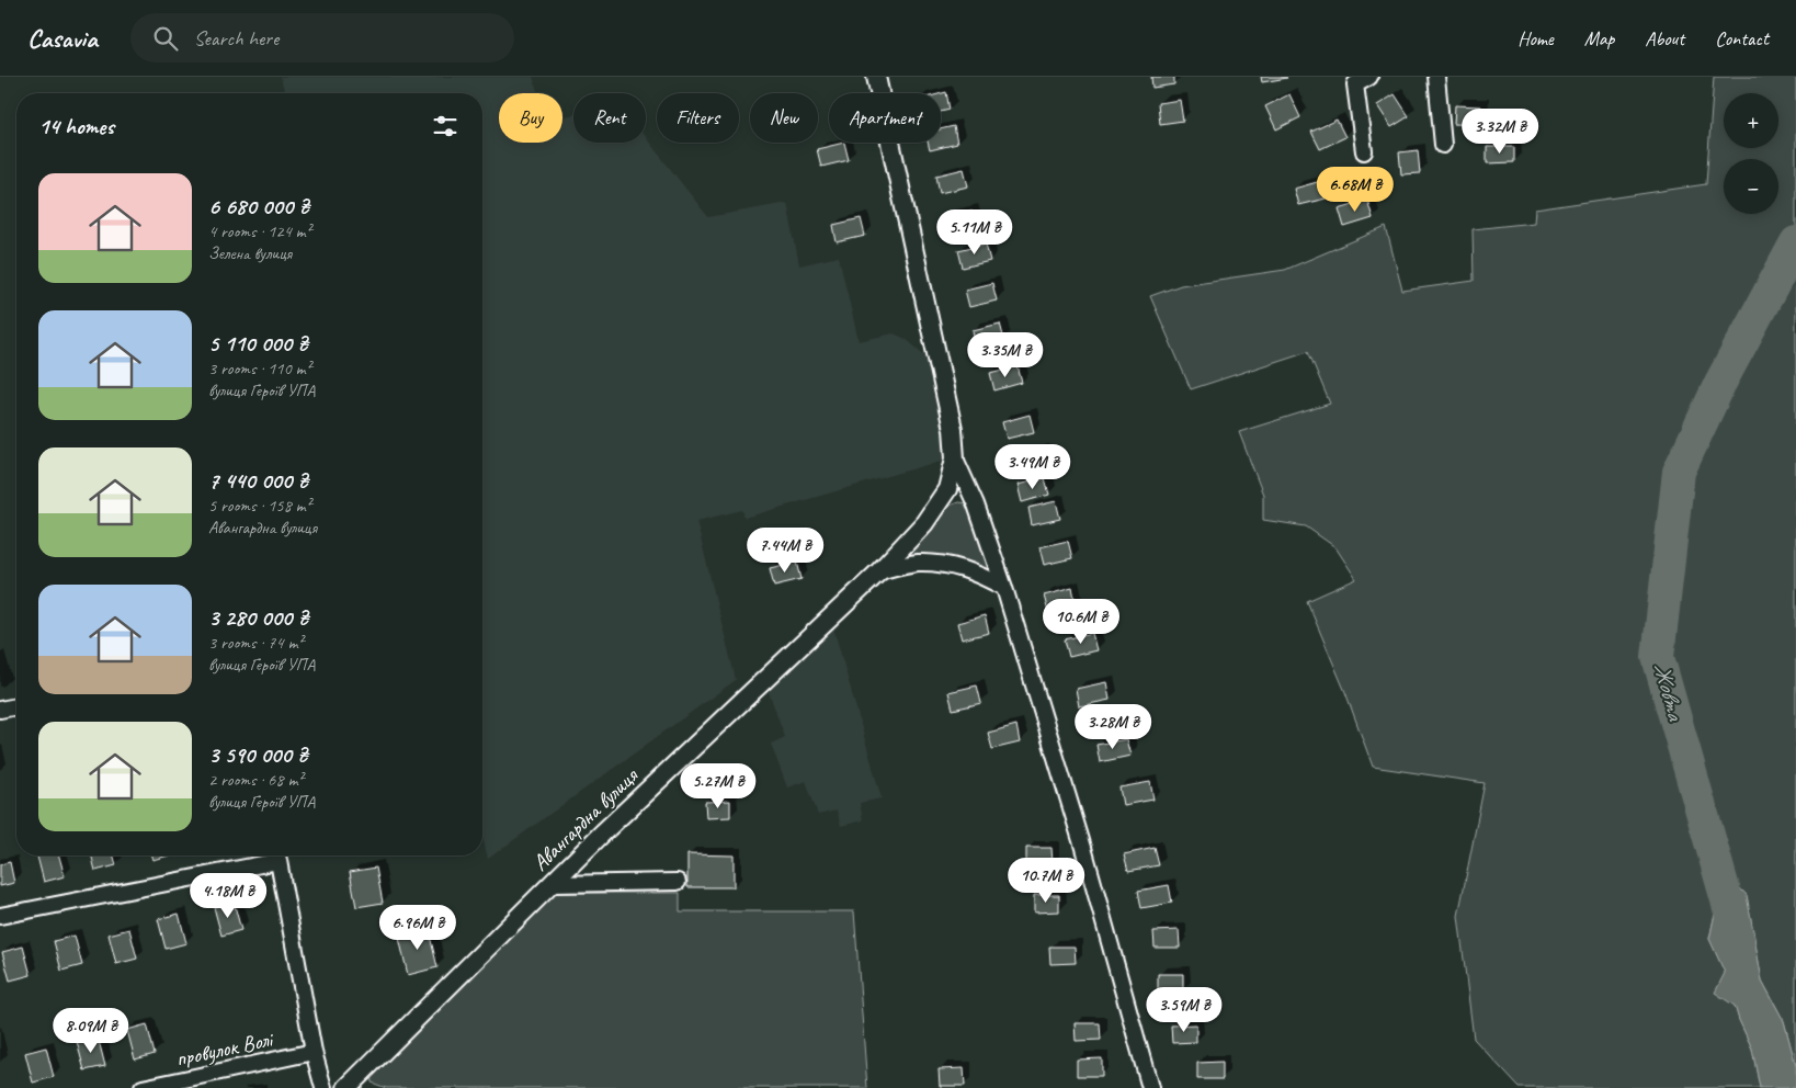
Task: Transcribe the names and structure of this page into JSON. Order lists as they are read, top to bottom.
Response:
{
  "streets": {
    "street": ["Авангардна вулиця", "провулок Волі"]
  },
  "water": ["Жовта"],
  "page": {
    "header": "Casavia",
    "search": "Search here",
    "nav": [
      "Home",
      "Map",
      "About",
      "Contact"
    ],
    "map_buttons": ["+", "−"],
    "chip": [
      "Buy",
      "Rent",
      "Filters",
      "New",
      "Apartment"
    ],
    "heading": "14 homes",
    "price": [
      "3.32M ₴",
      "6.68M ₴",
      "5.11M ₴",
      "3.35M ₴",
      "3.49M ₴",
      "7.44M ₴",
      "10.6M ₴",
      "3.28M ₴",
      "5.27M ₴",
      "10.7M ₴",
      "4.18M ₴",
      "6.96M ₴",
      "3.59M ₴",
      "8.09M ₴"
    ],
    "list": [
      {
        "name": "6 680 000 ₴",
        "note": "4 rooms · 124 m² · Зелена вулиця"
      },
      {
        "name": "5 110 000 ₴",
        "note": "3 rooms · 110 m² · вулиця Героїв УПА"
      },
      {
        "name": "7 440 000 ₴",
        "note": "5 rooms · 158 m² · Авангардна вулиця"
      },
      {
        "name": "3 280 000 ₴",
        "note": "3 rooms · 74 m² · вулиця Героїв УПА"
      },
      {
        "name": "3 590 000 ₴",
        "note": "2 rooms · 68 m² · вулиця Героїв УПА"
      }
    ]
  }
}
